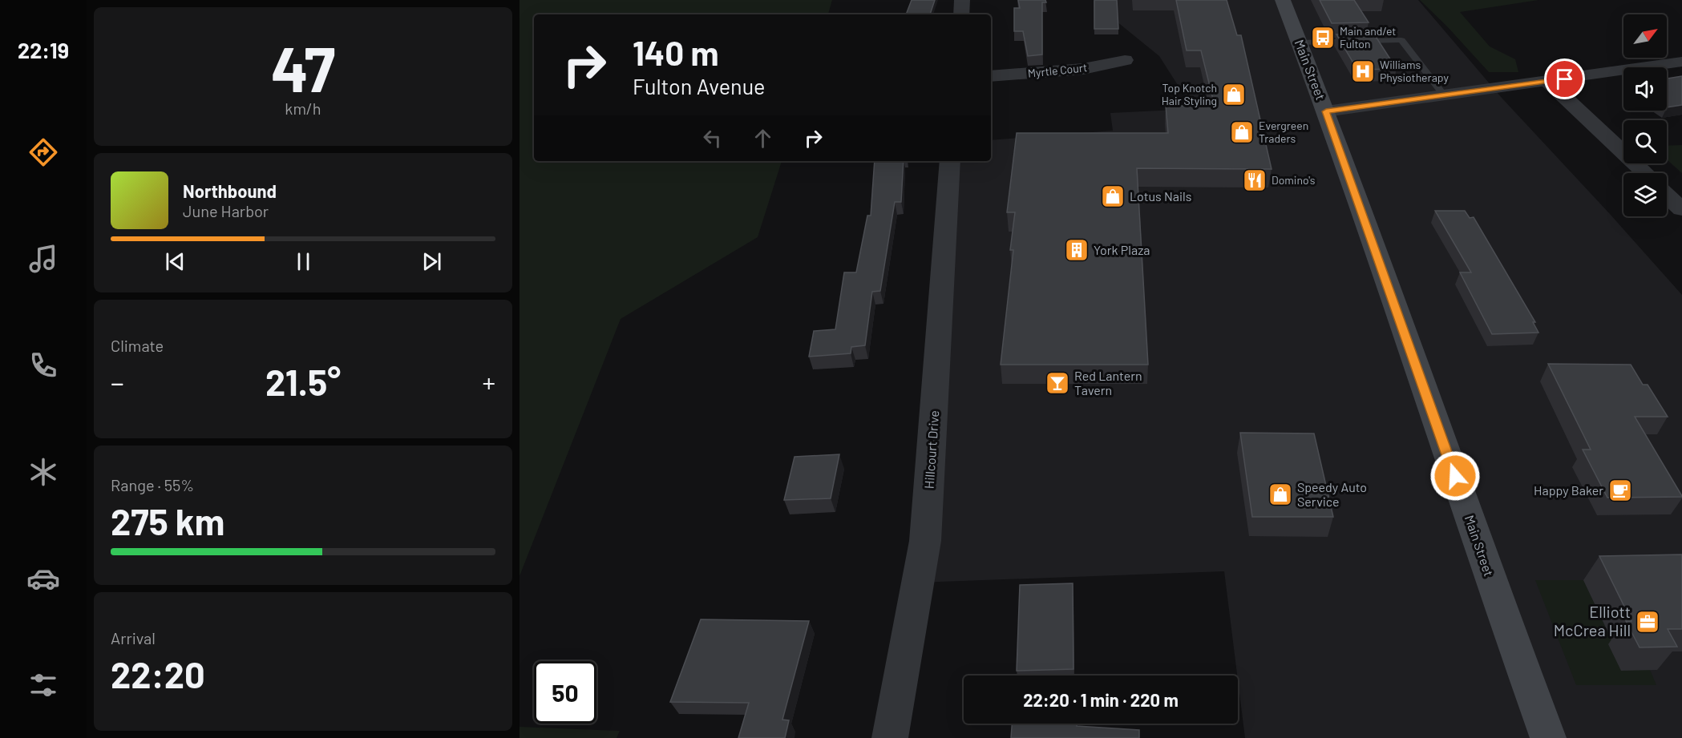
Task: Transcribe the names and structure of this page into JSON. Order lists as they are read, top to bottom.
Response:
{
  "streets": {
    "main road": ["Main Street"],
    "street": ["Myrtle Court", "Hillcourt Drive"]
  },
  "places": {
    "bus stop": ["Main and/et Fulton"],
    "hospital": ["Williams Physiotherapy"],
    "shop": [
      "Top Knotch Hair Styling",
      "Evergreen Traders",
      "Lotus Nails",
      "Speedy Auto Service"
    ],
    "restaurant": ["Domino's"],
    "building": ["York Plaza"],
    "bar": ["Red Lantern Tavern"],
    "cafe": ["Happy Baker"],
    "office": ["Elliott McCrea Hill"]
  },
  "north": "top right",
  "page": {
    "tabs": "22:19",
    "tile": [
      ["47", "km/h"],
      "Climate",
      ["Range · 55%", "275 km"],
      ["Arrival", "22:20"]
    ],
    "turn": ["140 m", "Fulton Avenue"],
    "song": ["Northbound", "June Harbor"],
    "heat": ["−", "21.5°", "+"],
    "limit": "50",
    "trip": "22:20 · 1 min · 220 m"
  }
}
